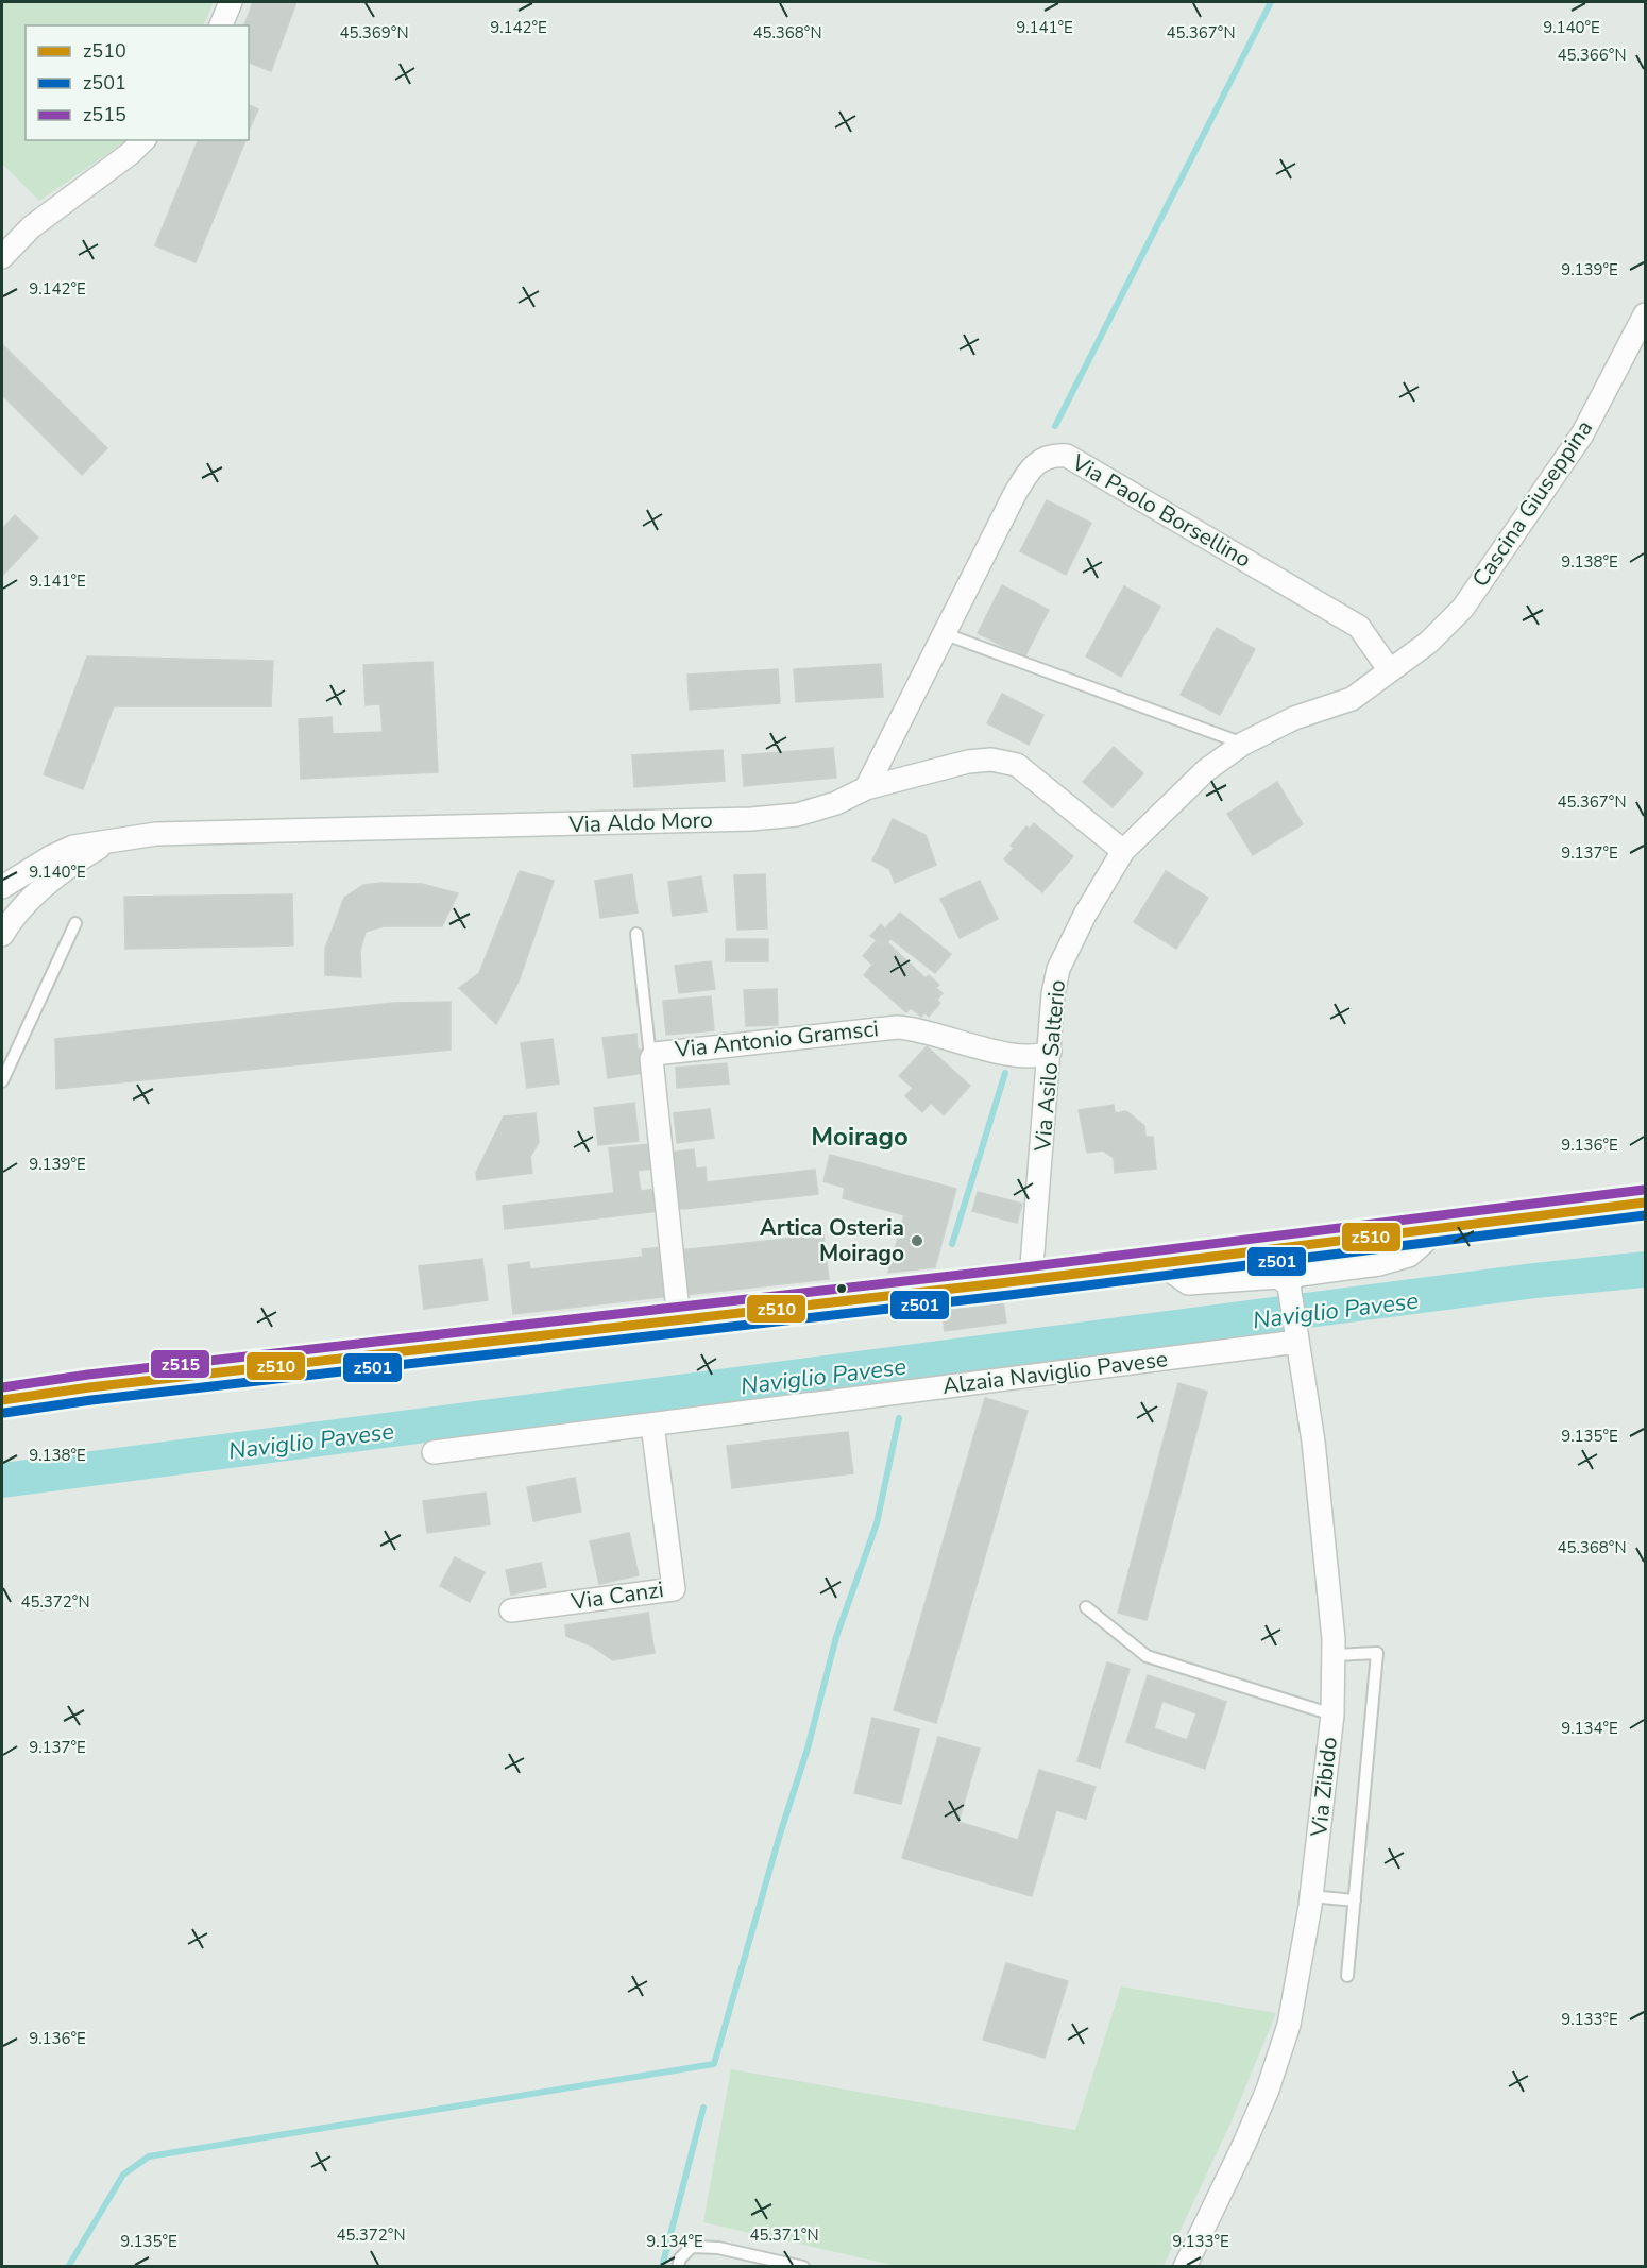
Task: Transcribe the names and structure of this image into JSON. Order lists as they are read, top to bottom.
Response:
{
  "streets": {
    "street": [
      "Cascina Giuseppina",
      "Via Paolo Borsellino",
      "Via Aldo Moro",
      "Via Antonio Gramsci",
      "Via Asilo Salterio",
      "Alzaia Naviglio Pavese",
      "Via Canzi",
      "Via Zibido"
    ]
  },
  "crossings": [
    ["Cascina Giuseppina", "Via Paolo Borsellino"],
    ["Cascina Giuseppina", "Via Asilo Salterio"],
    ["Via Paolo Borsellino", "Via Aldo Moro"],
    ["Via Paolo Borsellino", "Via Asilo Salterio"],
    ["Via Aldo Moro", "Via Asilo Salterio"],
    ["Via Antonio Gramsci", "Via Asilo Salterio"],
    ["Alzaia Naviglio Pavese", "Via Canzi"],
    ["Alzaia Naviglio Pavese", "Via Zibido"]
  ],
  "districts": ["Moirago"],
  "water": ["Naviglio Pavese"],
  "places": ["Artica Osteria Moirago"],
  "lines": ["transit line z515", "transit line z510", "transit line z501"],
  "legend": ["z510", "z501", "z515"],
  "coordinates": [
    "9.142°E",
    "9.141°E",
    "9.140°E",
    "45.369°N",
    "45.368°N",
    "45.367°N",
    "45.366°N",
    "9.139°E",
    "9.138°E",
    "9.137°E",
    "9.136°E",
    "9.135°E",
    "45.372°N",
    "9.134°E",
    "9.133°E",
    "45.371°N"
  ]
}
